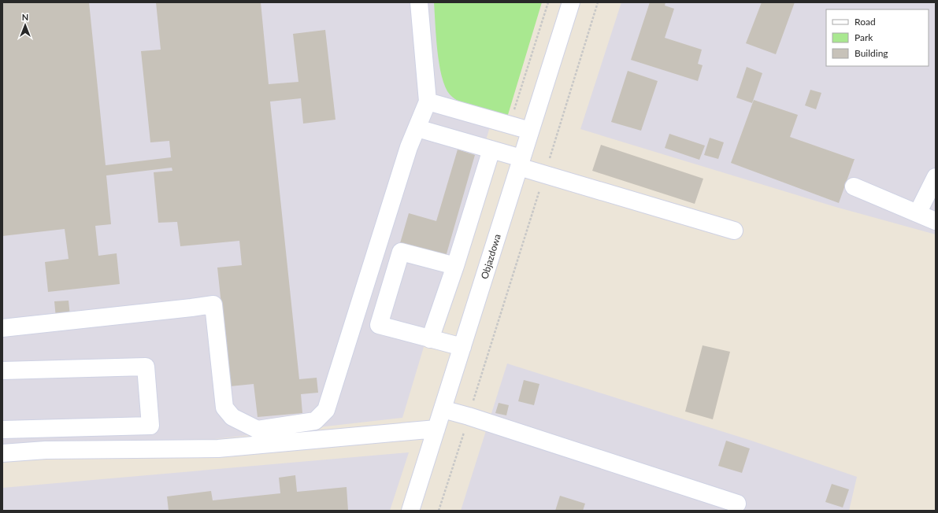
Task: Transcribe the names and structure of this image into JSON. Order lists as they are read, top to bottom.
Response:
{
  "streets": {
    "street": ["Objazdowa"]
  },
  "legend": ["Road", "Park", "Building"],
  "north": "top"
}
